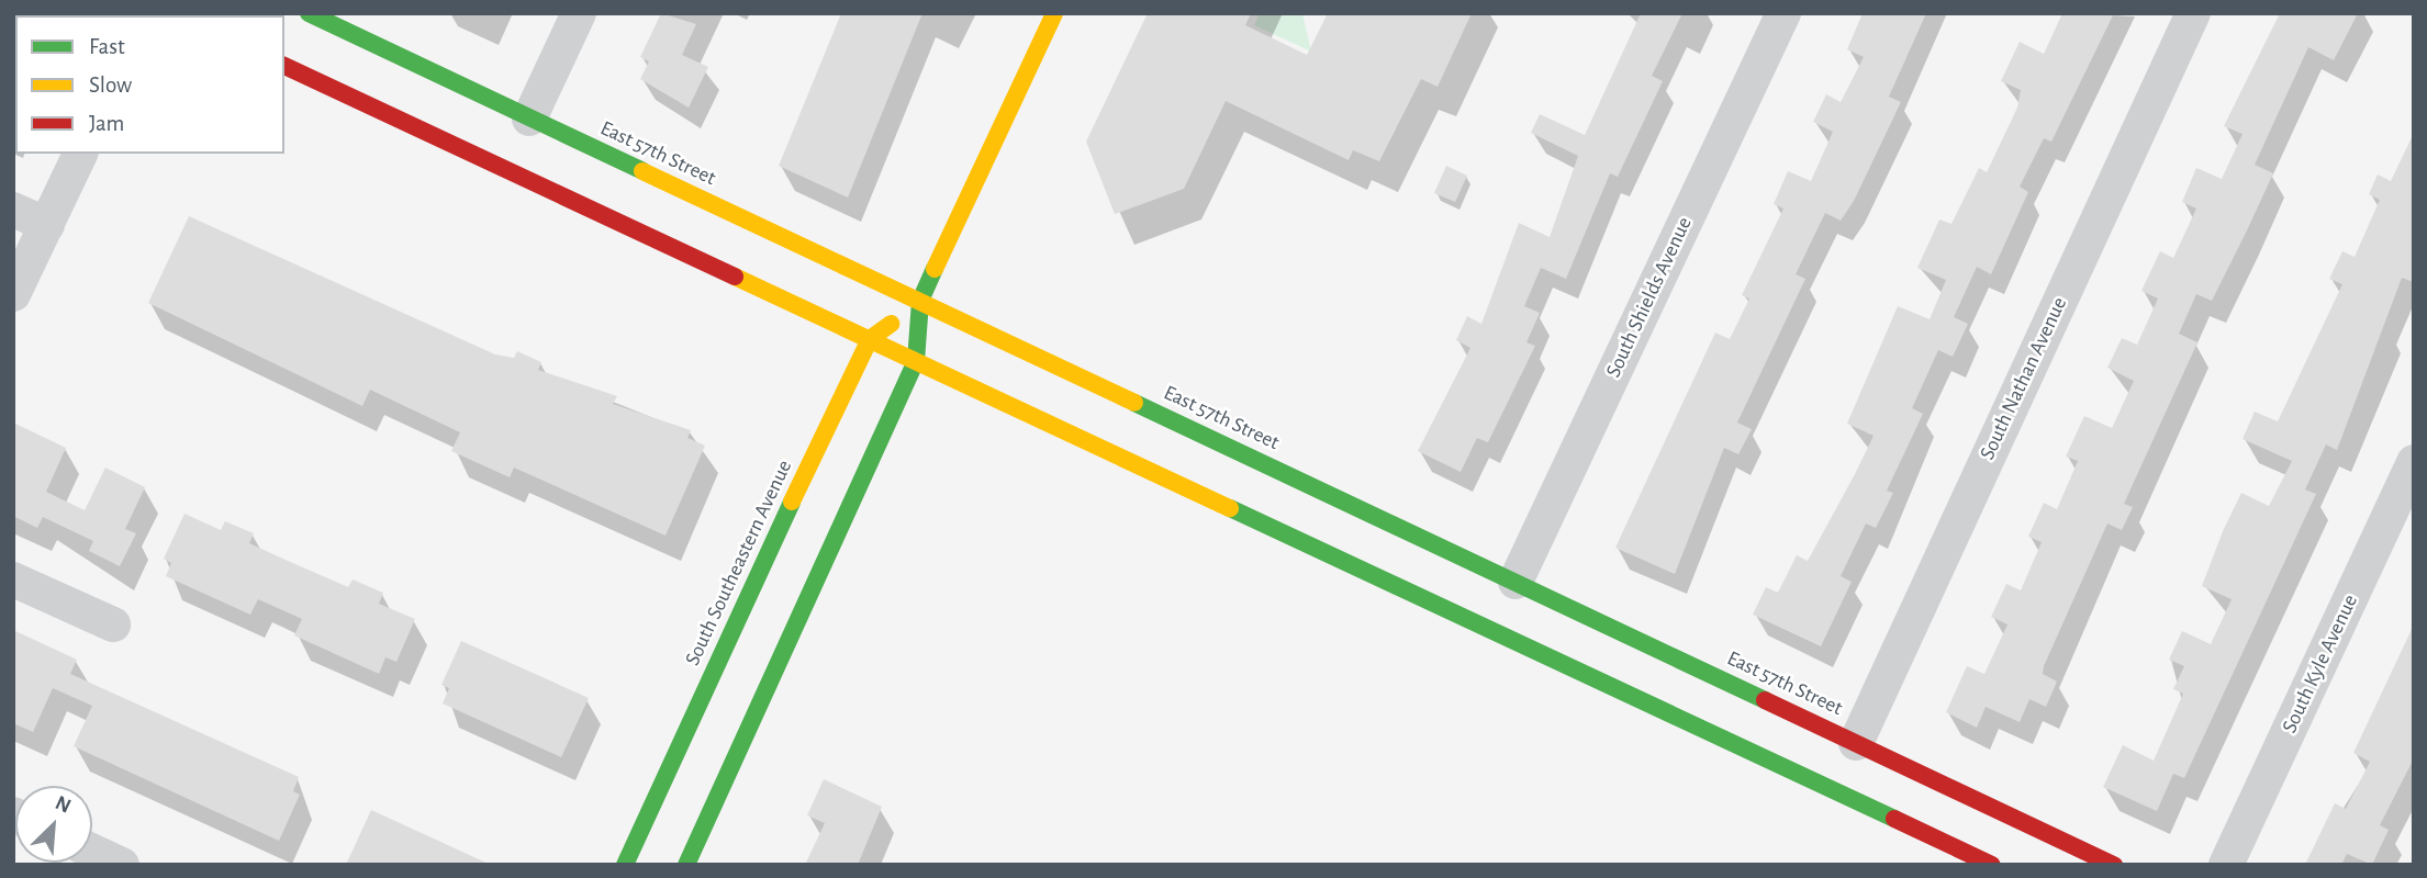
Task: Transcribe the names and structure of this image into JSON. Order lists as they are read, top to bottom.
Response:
{
  "streets": {
    "main road": ["East 57th Street", "South Southeastern Avenue"],
    "street": ["South Shields Avenue", "South Nathan Avenue", "South Kyle Avenue"]
  },
  "crossings": [
    ["East 57th Street", "South Shields Avenue"],
    ["East 57th Street", "South Nathan Avenue"],
    ["East 57th Street", "South Southeastern Avenue"]
  ],
  "legend": ["Fast", "Slow", "Jam"],
  "north": "top right"
}
